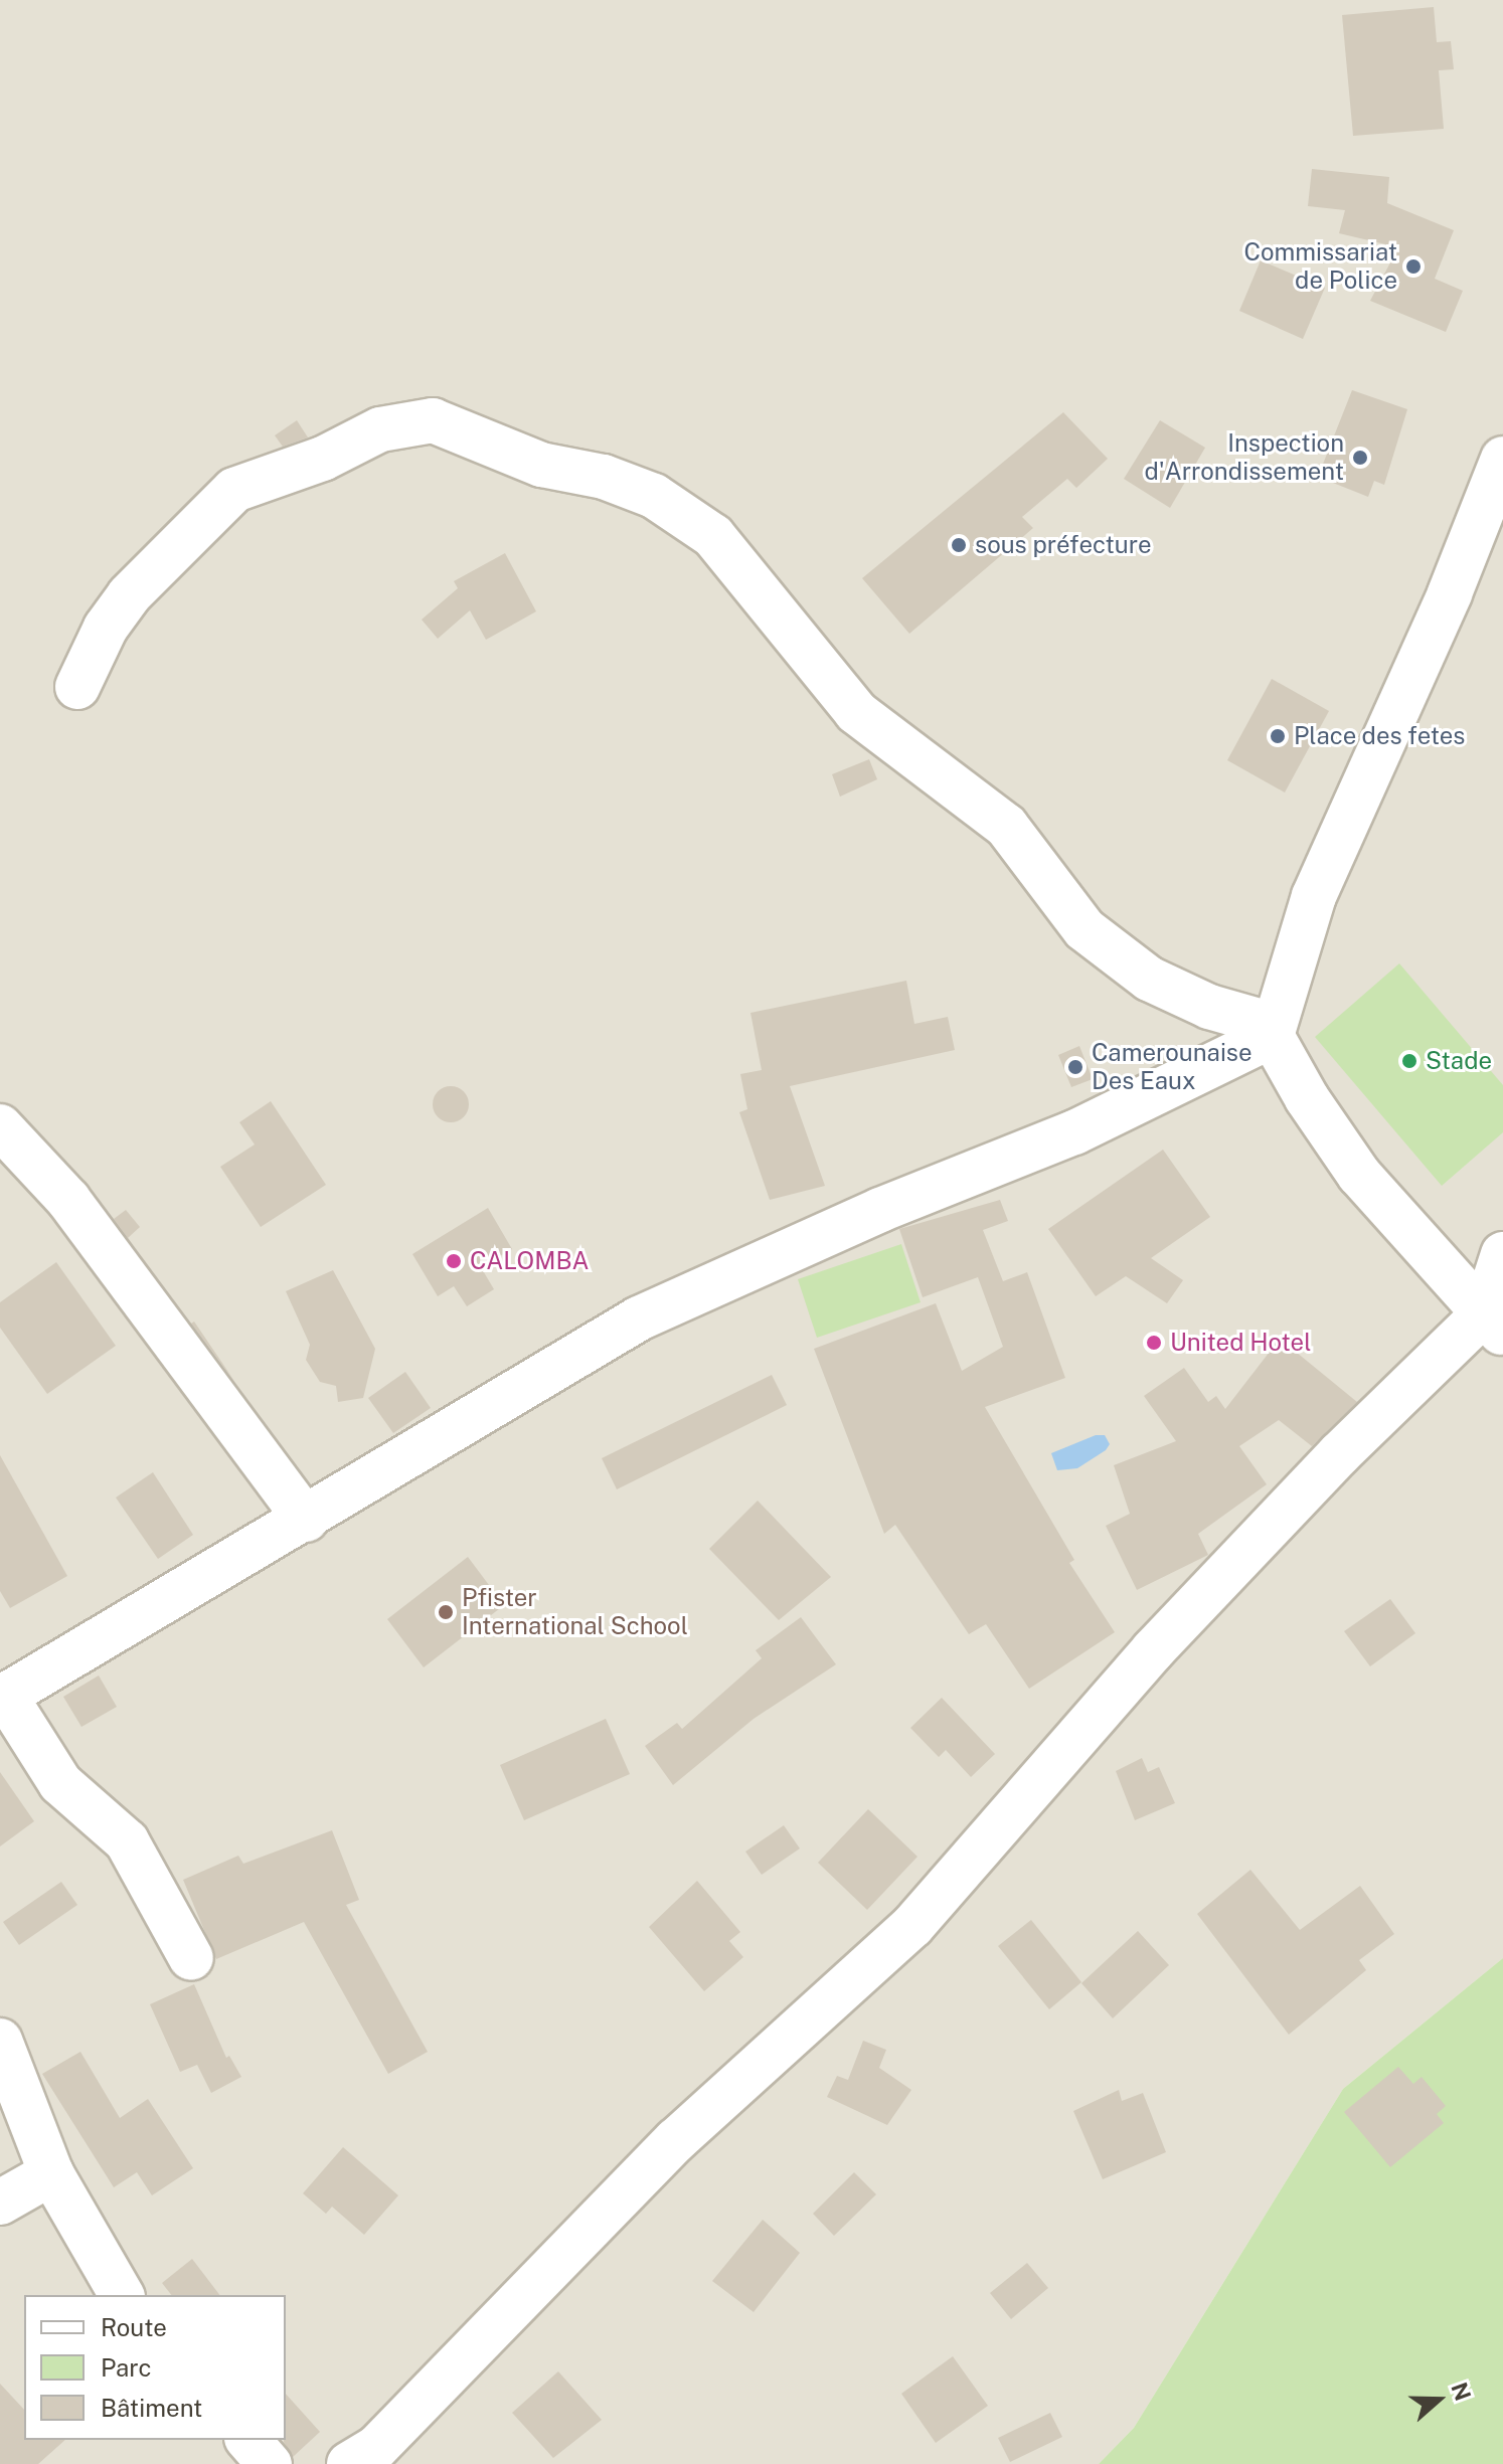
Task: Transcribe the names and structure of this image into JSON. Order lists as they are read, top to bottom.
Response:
{
  "places": [
    "Commissariat de Police",
    "Inspection d'Arrondissement",
    "sous préfecture",
    "Place des fetes",
    "Stade",
    "Camerounaise Des Eaux",
    "CALOMBA",
    "United Hotel",
    "Pfister International School"
  ],
  "legend": ["Route", "Parc", "Bâtiment"],
  "north": "right"
}
